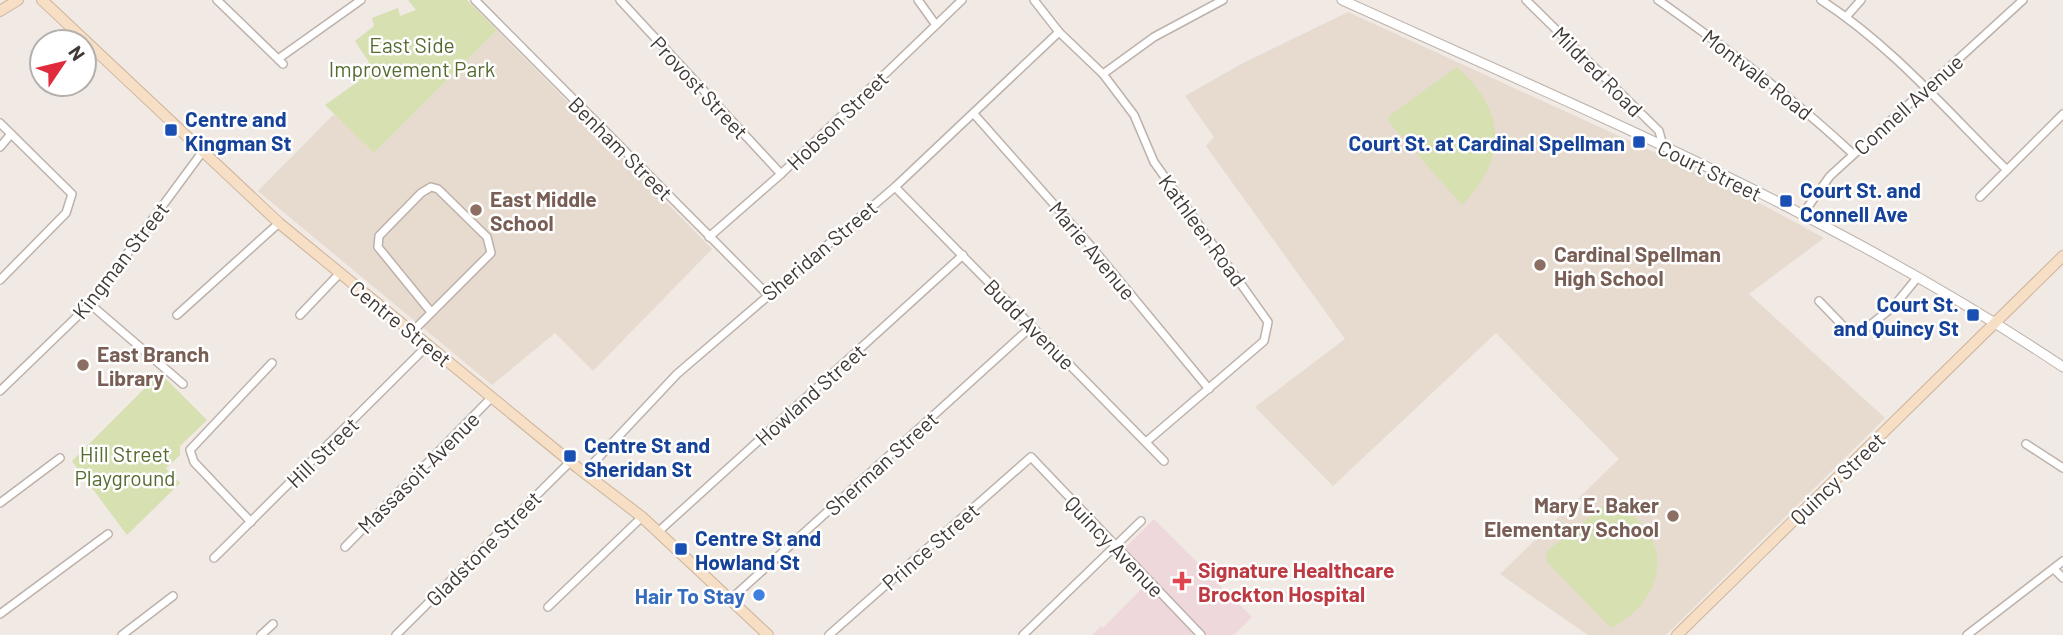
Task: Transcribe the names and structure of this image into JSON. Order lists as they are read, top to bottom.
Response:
{
  "streets": {
    "main road": ["Centre Street", "Quincy Street"],
    "street": [
      "Mildred Road",
      "Montvale Road",
      "Provost Street",
      "Connell Avenue",
      "Hobson Street",
      "Benham Street",
      "Court Street",
      "Kathleen Road",
      "Sheridan Street",
      "Marie Avenue",
      "Kingman Street",
      "Budd Avenue",
      "Howland Street",
      "Hill Street",
      "Sherman Street",
      "Massasoit Avenue",
      "Prince Street",
      "Quincy Avenue",
      "Gladstone Street"
    ]
  },
  "crossings": [
    ["Mildred Road", "Court Street"],
    ["Montvale Road", "Connell Avenue"],
    ["Provost Street", "Hobson Street"],
    ["Connell Avenue", "Court Street"],
    ["Hobson Street", "Benham Street"],
    ["Benham Street", "Sheridan Street"],
    ["Court Street", "Quincy Street"],
    ["Kathleen Road", "Sheridan Street"],
    ["Kathleen Road", "Marie Avenue"],
    ["Kathleen Road", "Budd Avenue"],
    ["Sheridan Street", "Marie Avenue"],
    ["Sheridan Street", "Centre Street"],
    ["Sheridan Street", "Budd Avenue"],
    ["Kingman Street", "Centre Street"],
    ["Centre Street", "Howland Street"],
    ["Centre Street", "Hill Street"],
    ["Centre Street", "Sherman Street"],
    ["Centre Street", "Massasoit Avenue"],
    ["Centre Street", "Gladstone Street"],
    ["Budd Avenue", "Howland Street"],
    ["Budd Avenue", "Sherman Street"],
    ["Prince Street", "Quincy Avenue"]
  ],
  "parks": ["East Side Improvement Park", "Hill Street Playground"],
  "places": {
    "transit": [
      "Centre and Kingman St",
      "Court St. at Cardinal Spellman",
      "Court St. and Connell Ave",
      "Court St. and Quincy St",
      "Centre St and Sheridan St",
      "Centre St and Howland St"
    ],
    "other": [
      "East Middle School",
      "Cardinal Spellman High School",
      "East Branch Library",
      "Mary E. Baker Elementary School",
      "Hair To Stay"
    ],
    "health": ["Signature Healthcare Brockton Hospital"]
  },
  "north": "top right"
}
